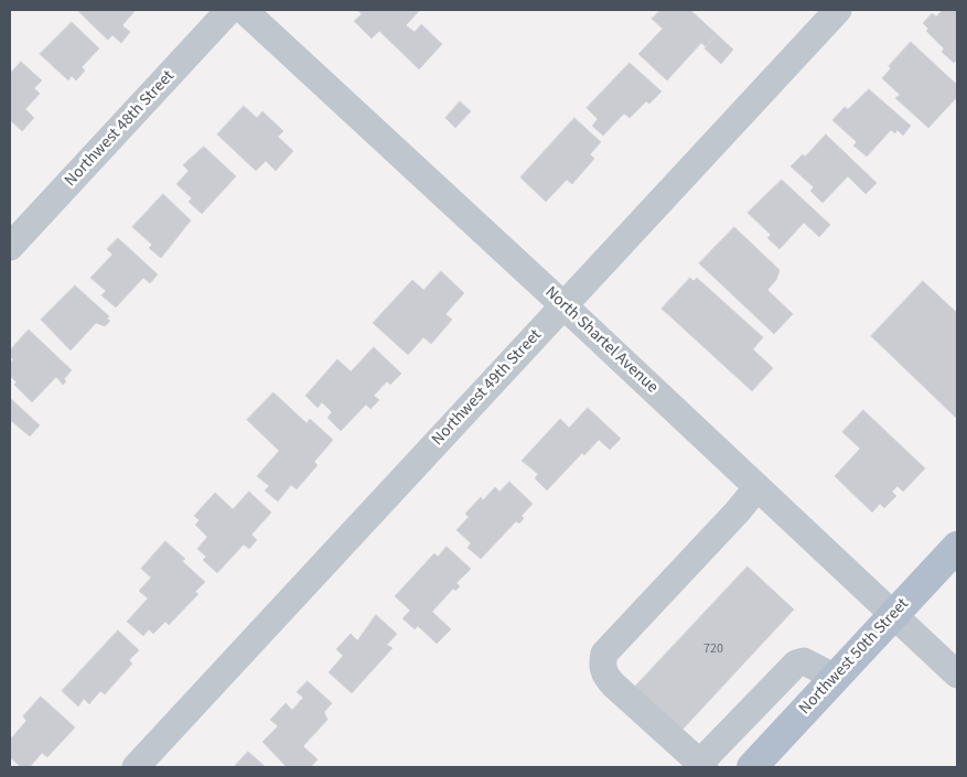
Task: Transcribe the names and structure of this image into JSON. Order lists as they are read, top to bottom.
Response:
{
  "streets": {
    "main road": ["Northwest 50th Street"],
    "street": ["Northwest 48th Street", "North Shartel Avenue", "Northwest 49th Street"]
  },
  "crossings": [
    ["North Shartel Avenue", "Northwest 49th Street"],
    ["North Shartel Avenue", "Northwest 50th Street"]
  ],
  "house_numbers": ["720"]
}
